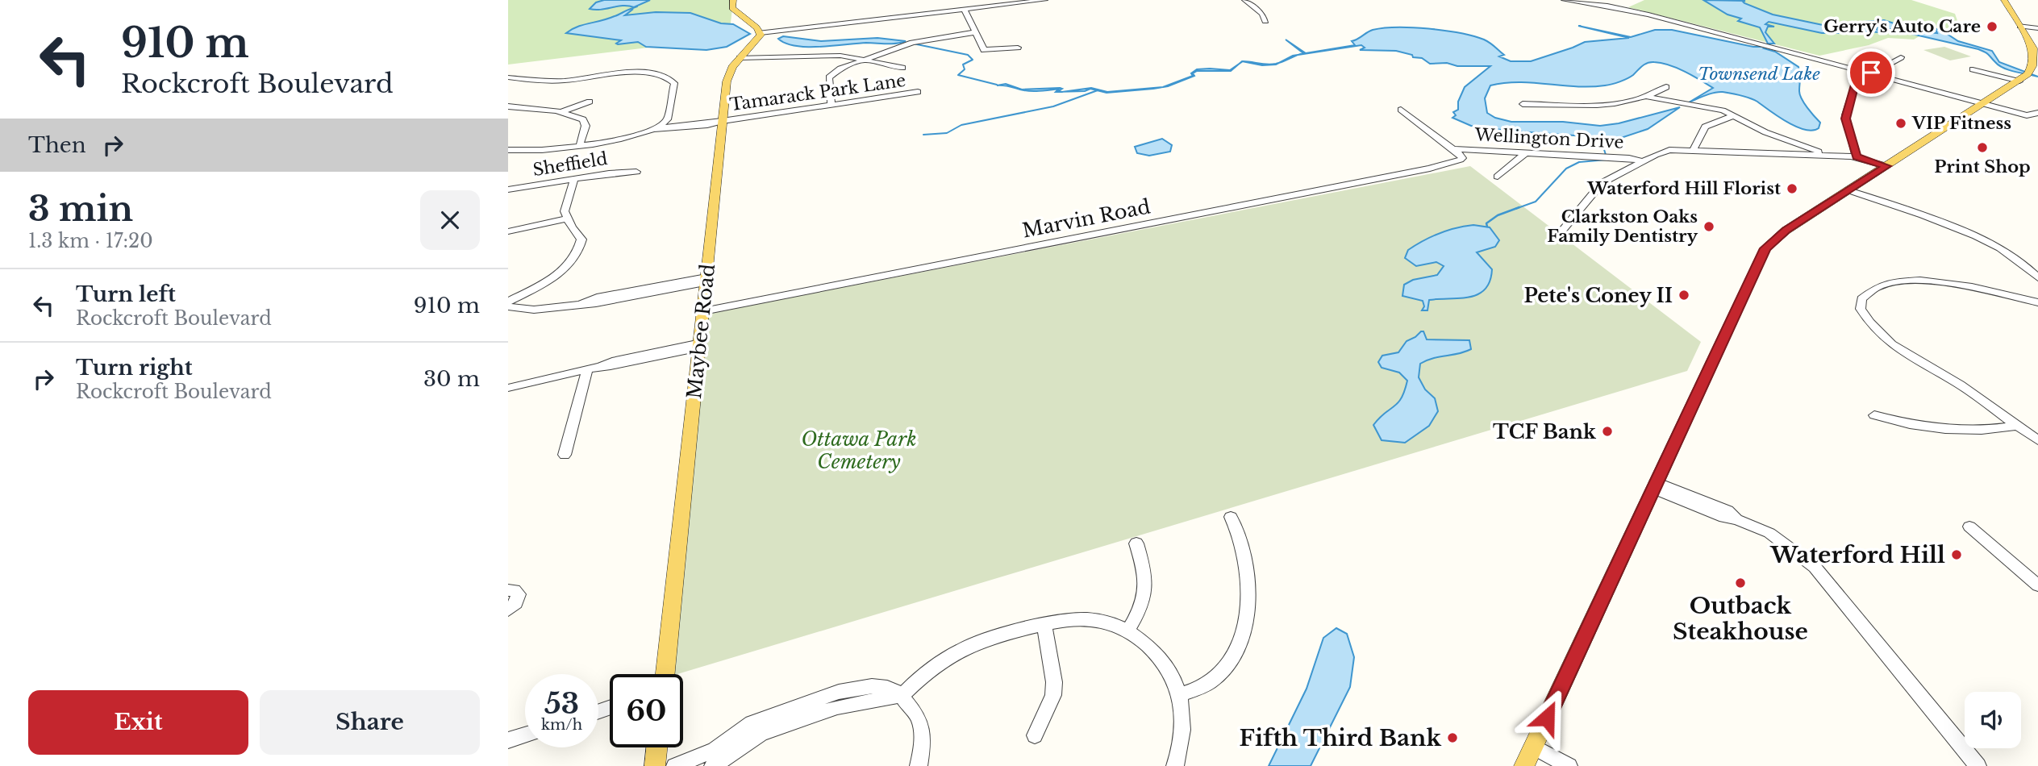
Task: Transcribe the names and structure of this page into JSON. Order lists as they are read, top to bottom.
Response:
{
  "streets": {
    "main road": ["Maybee Road"],
    "street": [
      "Tamarack Park Lane",
      "Wellington Drive",
      "Sheffield",
      "Marvin Road"
    ]
  },
  "crossings": [
    ["Tamarack Park Lane", "Maybee Road"],
    ["Wellington Drive", "Marvin Road"],
    ["Marvin Road", "Maybee Road"]
  ],
  "water": ["Townsend Lake"],
  "parks": ["Ottawa Park Cemetery"],
  "places": [
    "Gerry's Auto Care",
    "VIP Fitness",
    "Print Shop",
    "Waterford Hill Florist",
    "Clarkston Oaks Family Dentistry",
    "Pete's Coney II",
    "TCF Bank",
    "Waterford Hill",
    "Outback Steakhouse",
    "Fifth Third Bank"
  ],
  "page": {
    "turn": ["910 m", "Rockcroft Boulevard"],
    "then": "Then",
    "heading": ["3 min", "1.3 km · 17:20"],
    "list": [
      {
        "name": "Turn left",
        "note": "Rockcroft Boulevard",
        "value": "910 m"
      },
      {
        "name": "Turn right",
        "note": "Rockcroft Boulevard",
        "value": "30 m"
      }
    ],
    "speed": "53 km/h",
    "limit": "60",
    "buttons": ["Exit", "Share"]
  }
}
